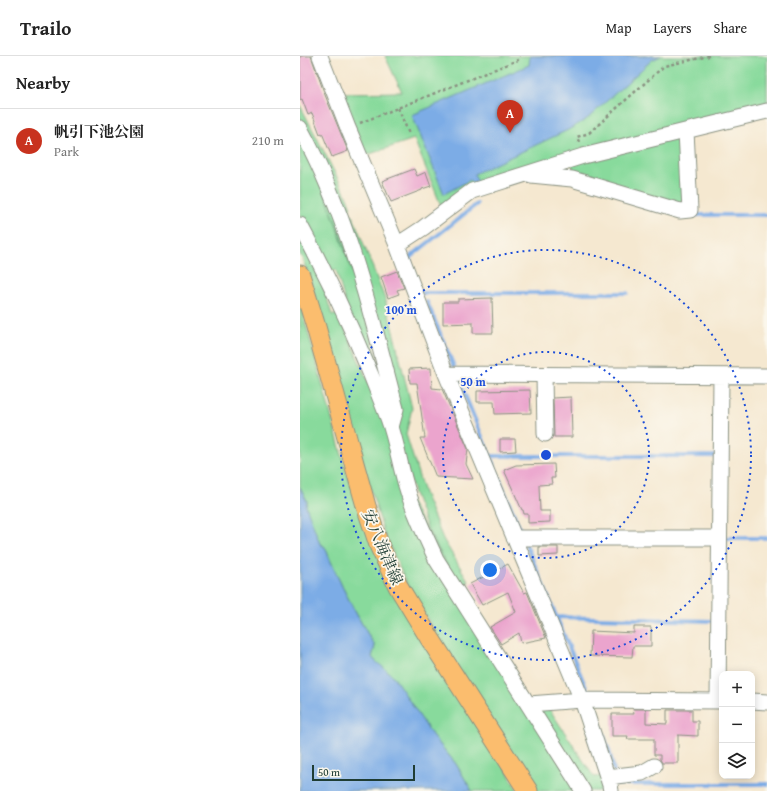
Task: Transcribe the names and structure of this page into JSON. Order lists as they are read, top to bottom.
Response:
{
  "streets": {
    "main road": ["安八海津線"]
  },
  "scale_bar": "50 m",
  "page": {
    "header": "Trailo",
    "nav": ["Map", "Layers", "Share"],
    "heading": "Nearby",
    "pins": "A",
    "list": [
      {
        "mark": "A",
        "name": "帆引下池公園",
        "note": "Park",
        "value": "210 m"
      }
    ],
    "map_buttons": ["+", "−"],
    "scale": "50 m"
  },
  "rings": ["100 m", "50 m"]
}
